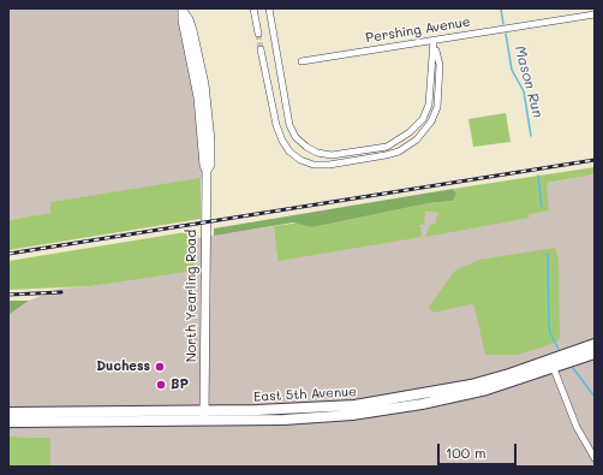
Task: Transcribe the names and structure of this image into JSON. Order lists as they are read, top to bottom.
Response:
{
  "streets": {
    "main road": ["North Yearling Road", "East 5th Avenue"],
    "street": ["Pershing Avenue"]
  },
  "crossings": [
    ["North Yearling Road", "East 5th Avenue"]
  ],
  "water": ["Mason Run"],
  "places": ["Duchess", "BP"],
  "scale_bar": "100 m"
}
